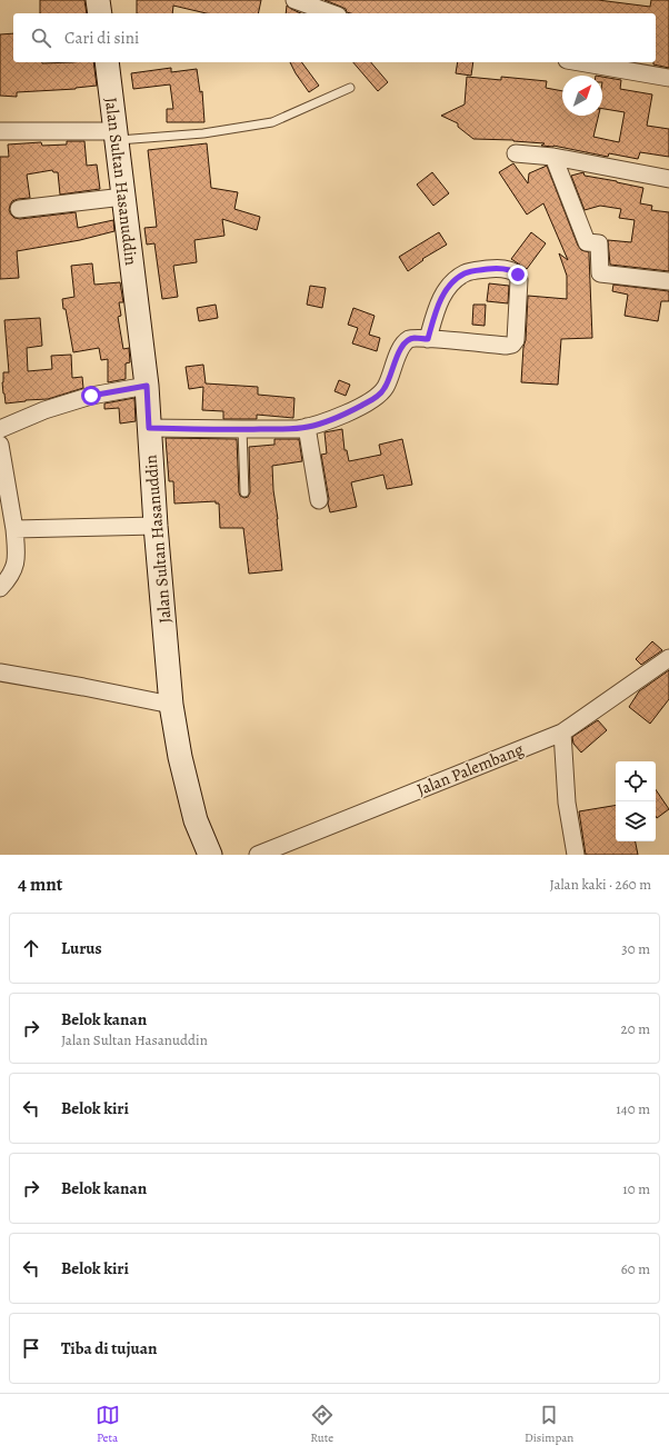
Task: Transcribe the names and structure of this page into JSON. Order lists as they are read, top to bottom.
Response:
{
  "streets": {
    "street": ["Jalan Sultan Hasanuddin", "Jalan Palembang"]
  },
  "north": "top right",
  "page": {
    "search": "Cari di sini",
    "heading": ["4 mnt", "Jalan kaki · 260 m"],
    "list": [
      ["Lurus", "30 m"],
      ["Belok kanan", "Jalan Sultan Hasanuddin", "20 m"],
      ["Belok kiri", "140 m"],
      ["Belok kanan", "10 m"],
      ["Belok kiri", "60 m"],
      "Tiba di tujuan"
    ],
    "nav": ["Peta", "Rute", "Disimpan"]
  }
}
